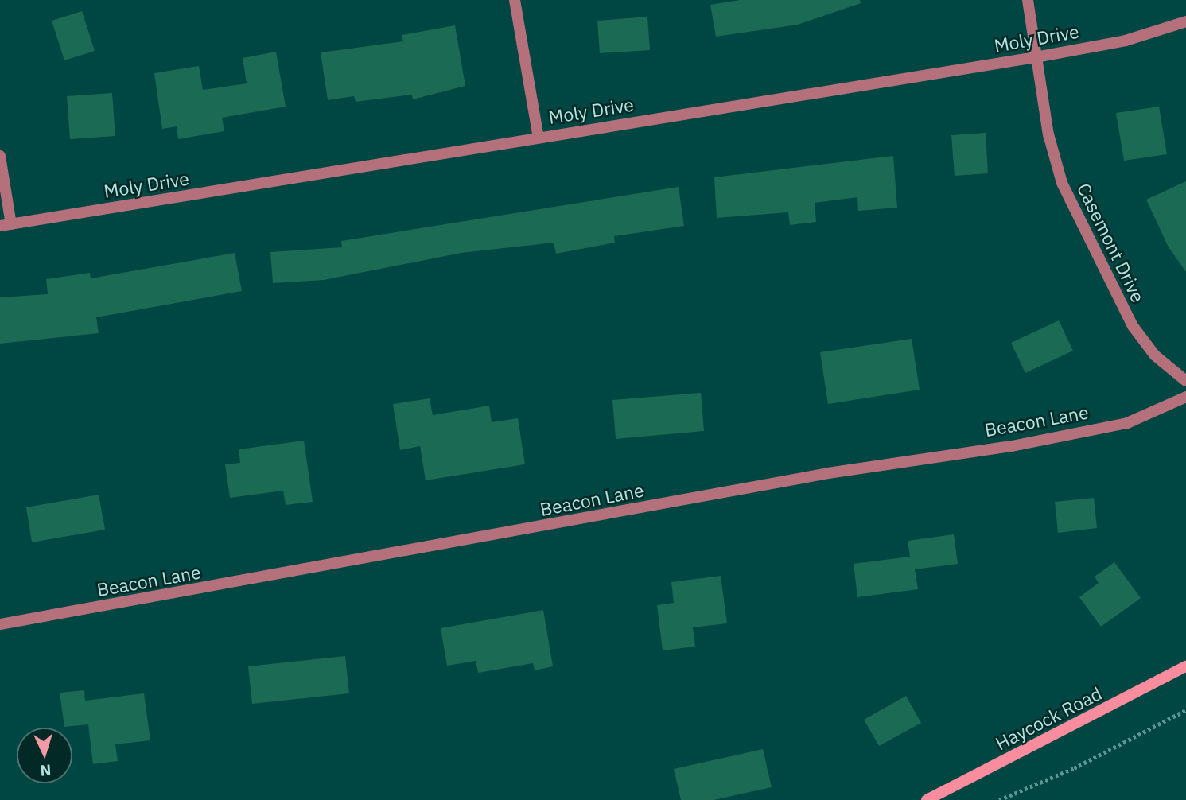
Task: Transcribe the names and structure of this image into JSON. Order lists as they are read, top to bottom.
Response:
{
  "streets": {
    "main road": ["Haycock Road"],
    "street": ["Moly Drive", "Casemont Drive", "Beacon Lane"]
  },
  "crossings": [
    ["Moly Drive", "Casemont Drive"]
  ],
  "north": "bottom"
}
